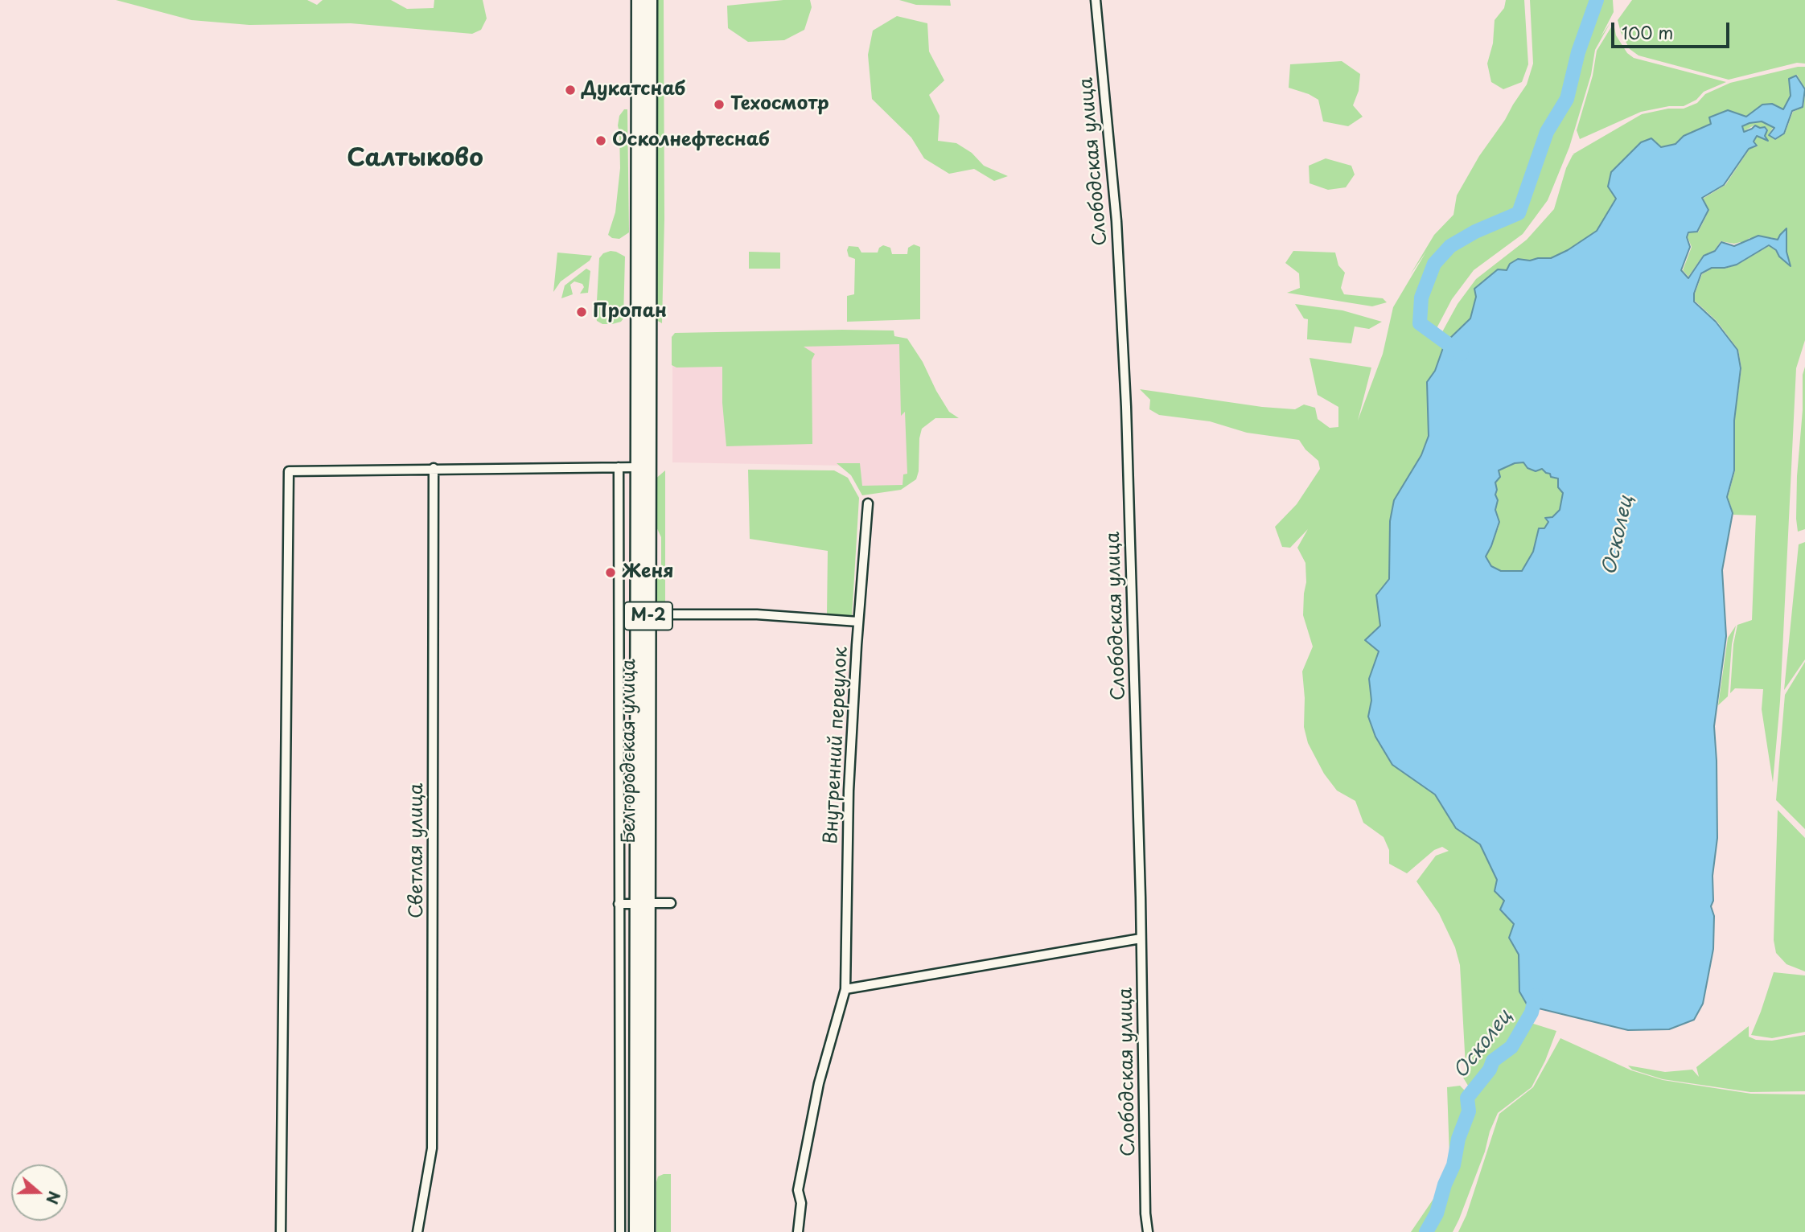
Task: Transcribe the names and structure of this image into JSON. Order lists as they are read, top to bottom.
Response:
{
  "streets": {
    "main road": ["М-2", "Белгородская улица"],
    "street": ["Слободская улица", "Внутренний переулок", "Светлая улица"]
  },
  "districts": ["Салтыково"],
  "water": ["Осколец"],
  "places": [
    "Дукатснаб",
    "Техосмотр",
    "Осколнефтеснаб",
    "Пропан",
    "Женя"
  ],
  "scale_bar": "100 m",
  "north": "right"
}
